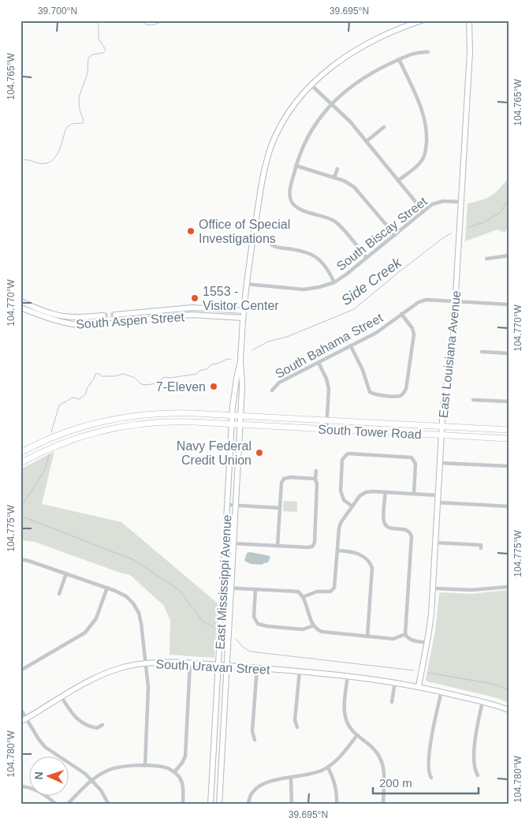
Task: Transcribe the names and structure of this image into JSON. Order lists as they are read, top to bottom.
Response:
{
  "streets": {
    "main road": ["South Tower Road"],
    "street": [
      "South Biscay Street",
      "South Aspen Street",
      "South Bahama Street",
      "East Louisiana Avenue",
      "East Mississippi Avenue",
      "South Uravan Street"
    ]
  },
  "crossings": [
    ["South Biscay Street", "East Louisiana Avenue"],
    ["South Biscay Street", "East Mississippi Avenue"],
    ["South Aspen Street", "East Mississippi Avenue"],
    ["South Bahama Street", "East Louisiana Avenue"],
    ["East Louisiana Avenue", "South Tower Road"],
    ["East Louisiana Avenue", "South Uravan Street"],
    ["South Tower Road", "East Mississippi Avenue"],
    ["East Mississippi Avenue", "South Uravan Street"]
  ],
  "water": ["Side Creek"],
  "places": [
    "Office of Special Investigations",
    "1553 - Visitor Center",
    "7-Eleven",
    "Navy Federal Credit Union"
  ],
  "scale_bar": "200 m",
  "north": "left",
  "coordinates": [
    "39.700°N",
    "39.695°N",
    "104.765°W",
    "104.770°W",
    "104.775°W",
    "104.780°W"
  ]
}
